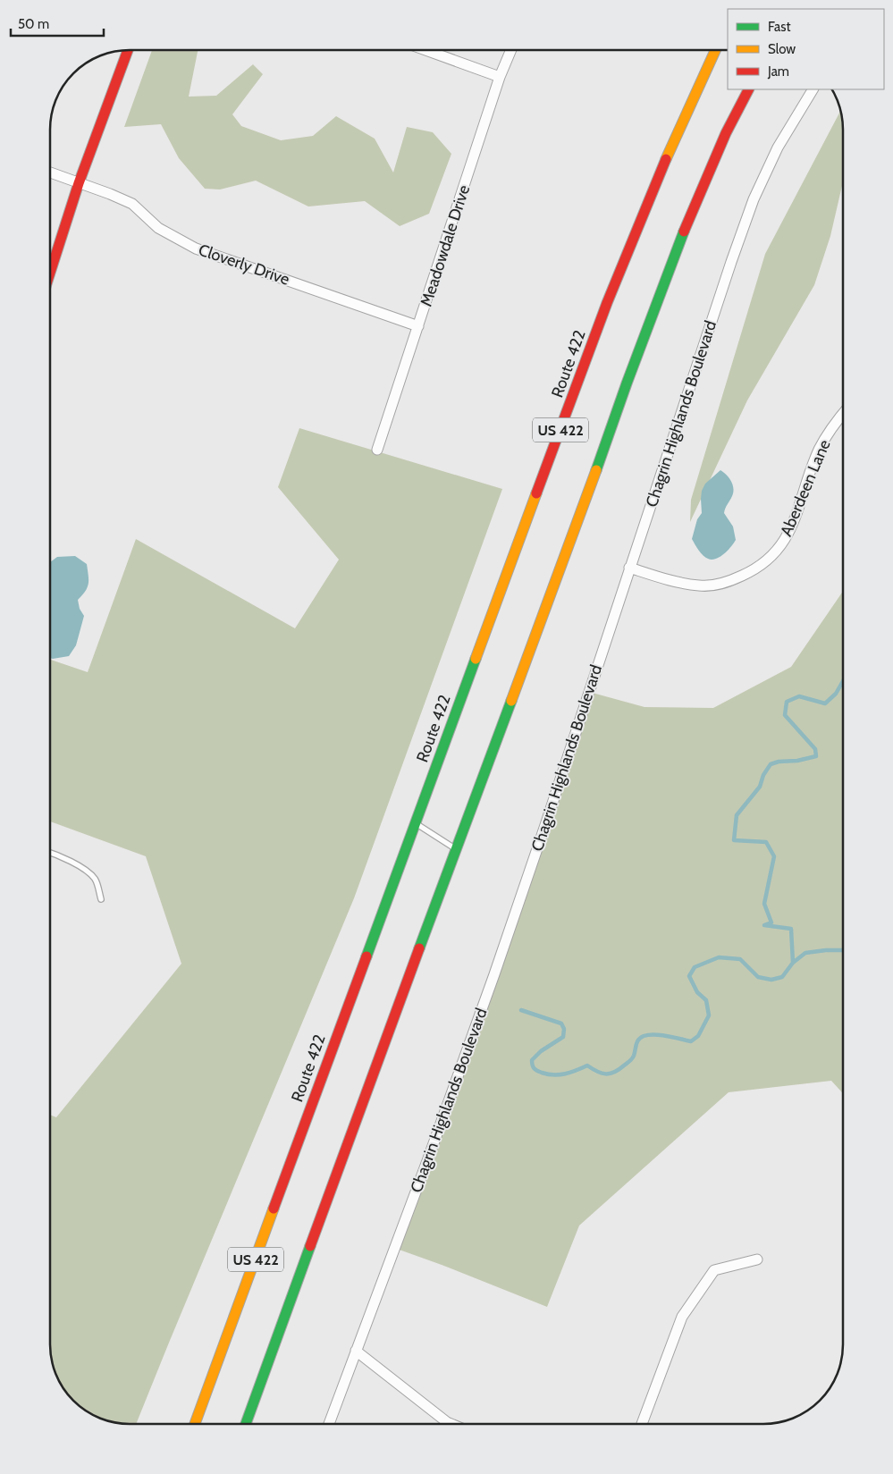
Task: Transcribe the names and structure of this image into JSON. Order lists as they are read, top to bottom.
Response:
{
  "streets": {
    "main road": ["Route 422", "US 422"],
    "street": [
      "Meadowdale Drive",
      "Cloverly Drive",
      "Chagrin Highlands Boulevard",
      "Aberdeen Lane"
    ]
  },
  "crossings": [
    ["Meadowdale Drive", "Cloverly Drive"],
    ["Chagrin Highlands Boulevard", "Aberdeen Lane"]
  ],
  "legend": ["Fast", "Slow", "Jam"],
  "scale_bar": "50 m"
}
